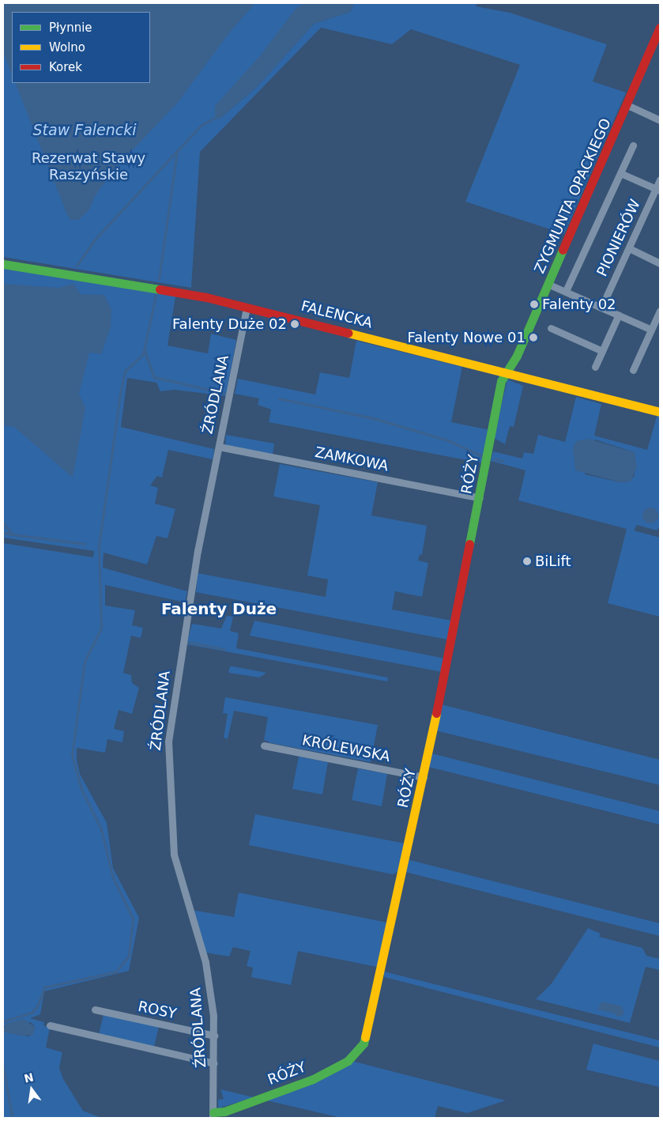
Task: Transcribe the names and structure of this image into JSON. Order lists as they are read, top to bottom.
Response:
{
  "streets": {
    "street": [
      "ZYGMUNTA OPACKIEGO",
      "PIONIERÓW",
      "FALENCKA",
      "ŹRÓDLANA",
      "ZAMKOWA",
      "RÓŻY",
      "KRÓLEWSKA",
      "ROSY"
    ]
  },
  "crossings": [
    ["ZYGMUNTA OPACKIEGO", "FALENCKA"],
    ["ZYGMUNTA OPACKIEGO", "RÓŻY"],
    ["FALENCKA", "ŹRÓDLANA"],
    ["FALENCKA", "RÓŻY"],
    ["ŹRÓDLANA", "ZAMKOWA"],
    ["ŹRÓDLANA", "RÓŻY"],
    ["ŹRÓDLANA", "ROSY"],
    ["ZAMKOWA", "RÓŻY"],
    ["RÓŻY", "KRÓLEWSKA"]
  ],
  "districts": ["Falenty Duże"],
  "water": ["Staw Falencki"],
  "parks": ["Rezerwat Stawy Raszyńskie"],
  "places": [
    "Falenty 02",
    "Falenty Duże 02",
    "Falenty Nowe 01",
    "BiLift"
  ],
  "legend": ["Płynnie", "Wolno", "Korek"],
  "north": "top"
}
